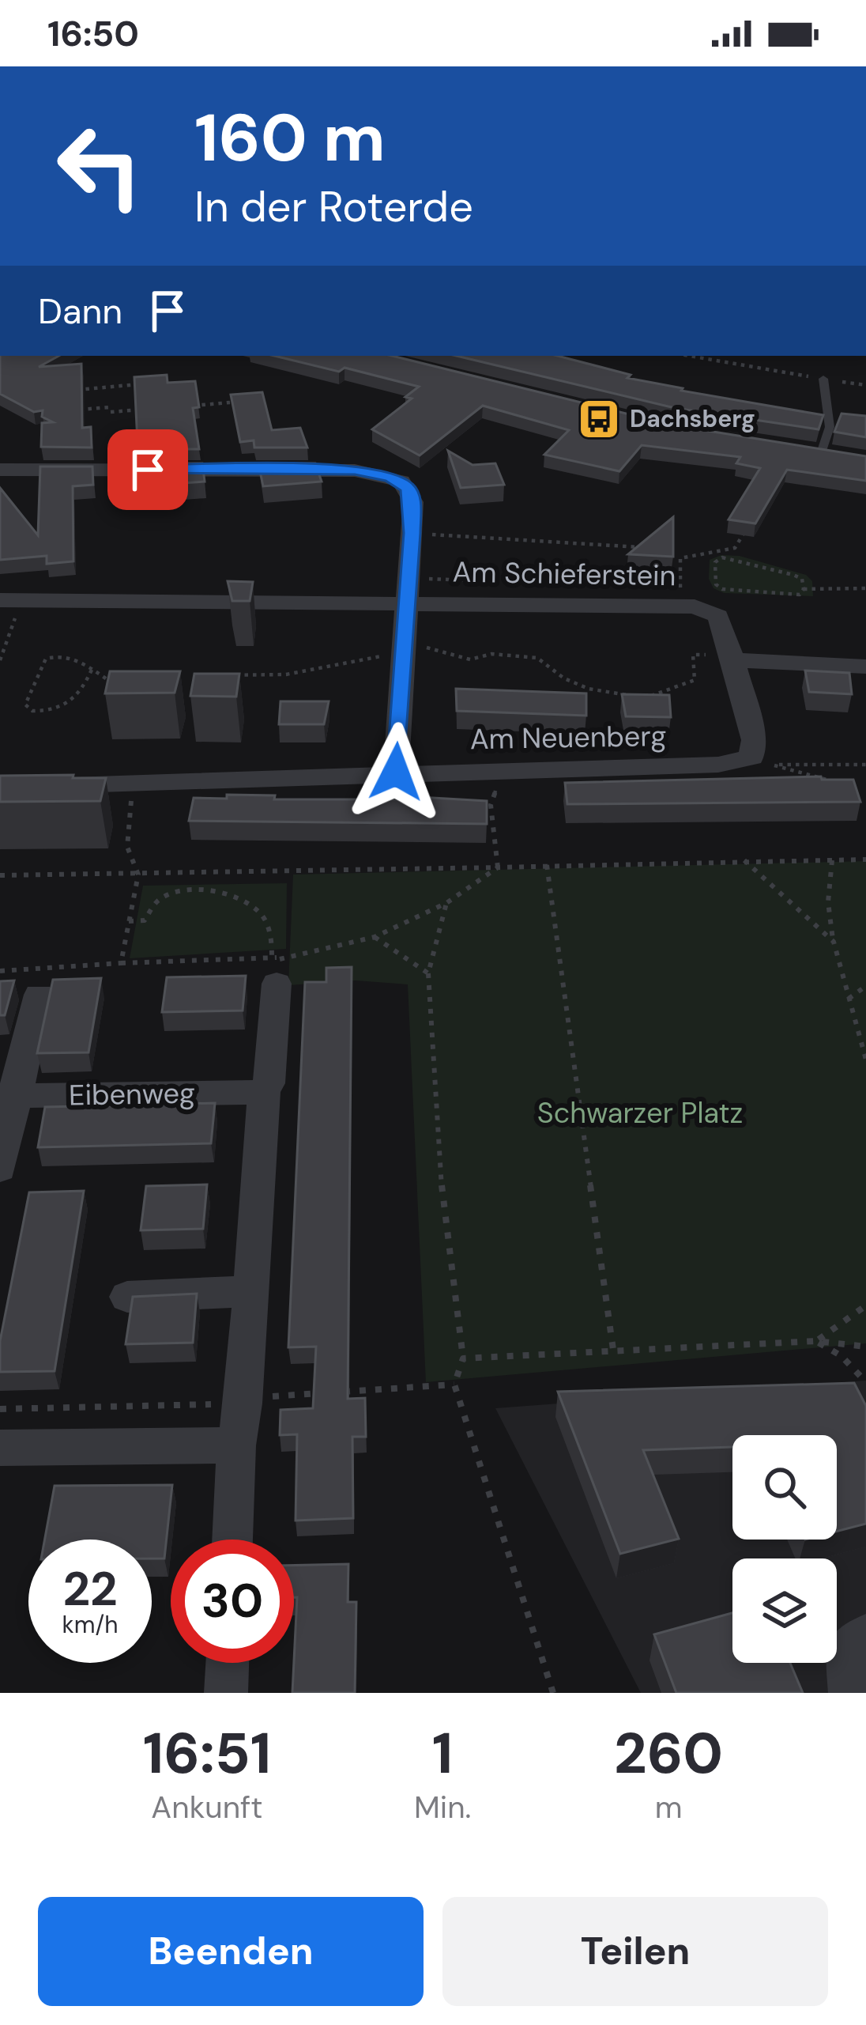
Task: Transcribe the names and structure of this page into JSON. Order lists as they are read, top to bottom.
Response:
{
  "streets": {
    "street": ["Am Schieferstein", "Am Neuenberg", "Eibenweg"]
  },
  "parks": ["Schwarzer Platz"],
  "places": {
    "bus stop": ["Dachsberg"]
  },
  "page": {
    "status": "16:50",
    "turn": ["160 m", "In der Roterde"],
    "then": "Dann",
    "speed": "22 km/h",
    "limit": "30",
    "eta": [
      "16:51",
      "Ankunft",
      "1",
      "Min.",
      "260",
      "m"
    ],
    "buttons": ["Beenden", "Teilen"]
  }
}
